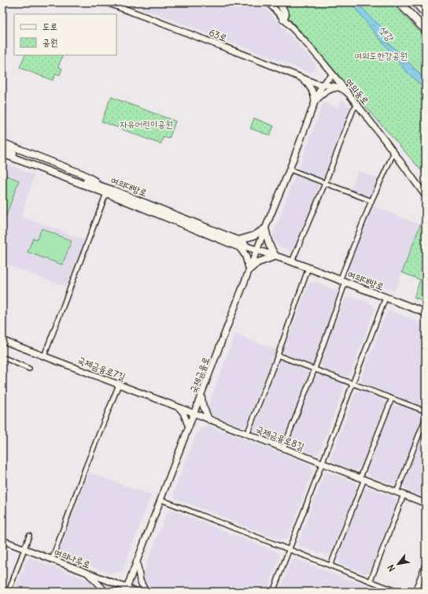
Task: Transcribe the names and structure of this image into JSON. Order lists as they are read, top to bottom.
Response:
{
  "streets": {
    "main road": ["여의대방로"],
    "street": [
      "63로",
      "여의동로",
      "국제금융로7길",
      "국제금융로",
      "국제금융로8길",
      "여의나루로"
    ]
  },
  "crossings": [
    ["63로", "여의동로"],
    ["63로", "국제금융로"],
    ["여의동로", "국제금융로"],
    ["여의대방로", "국제금융로"],
    ["국제금융로7길", "국제금융로"],
    ["국제금융로7길", "국제금융로8길"],
    ["국제금융로", "국제금융로8길"],
    ["국제금융로", "여의나루로"]
  ],
  "water": ["샛강"],
  "parks": ["여의도한강공원", "자유어린이공원"],
  "legend": ["도로", "공원"],
  "north": "bottom left"
}
